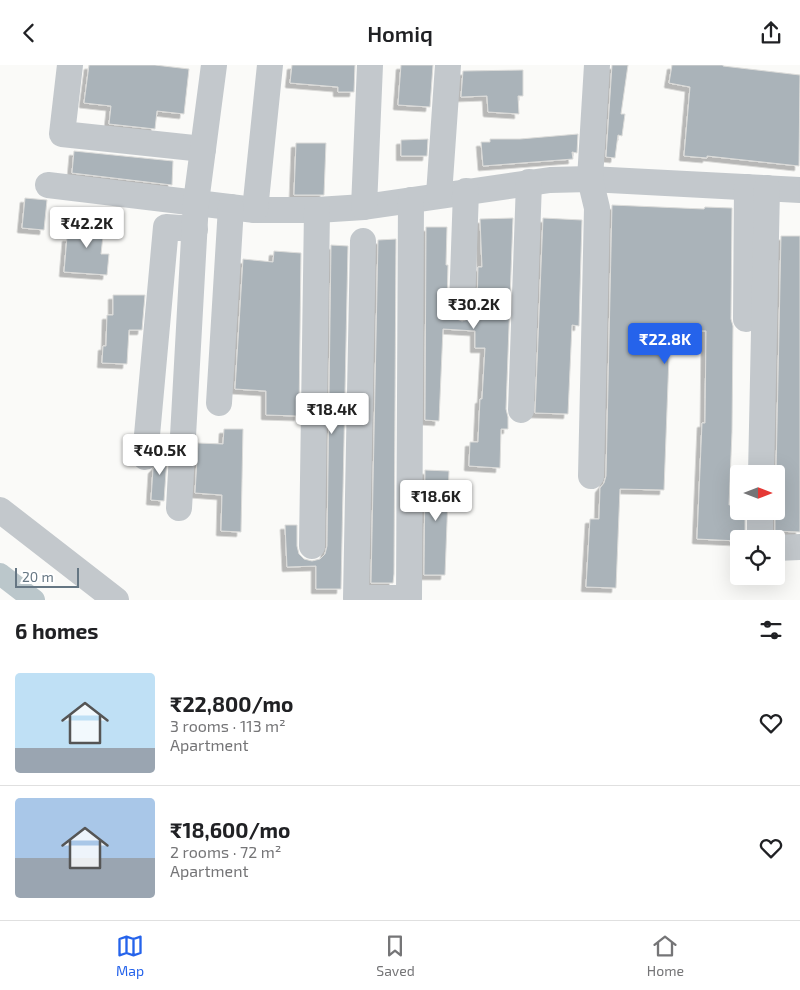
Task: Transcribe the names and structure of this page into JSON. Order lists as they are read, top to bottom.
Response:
{
  "scale_bar": "20 m",
  "north": "right",
  "page": {
    "header": "Homiq",
    "price": [
      "₹42.2K",
      "₹30.2K",
      "₹22.8K",
      "₹18.4K",
      "₹40.5K",
      "₹18.6K"
    ],
    "scale": "20 m",
    "heading": "6 homes",
    "list": [
      {
        "name": "₹22,800/mo",
        "note": "3 rooms · 113 m² · Apartment"
      },
      {
        "name": "₹18,600/mo",
        "note": "2 rooms · 72 m² · Apartment"
      }
    ],
    "tabs": ["Map", "Saved", "Home"]
  }
}
